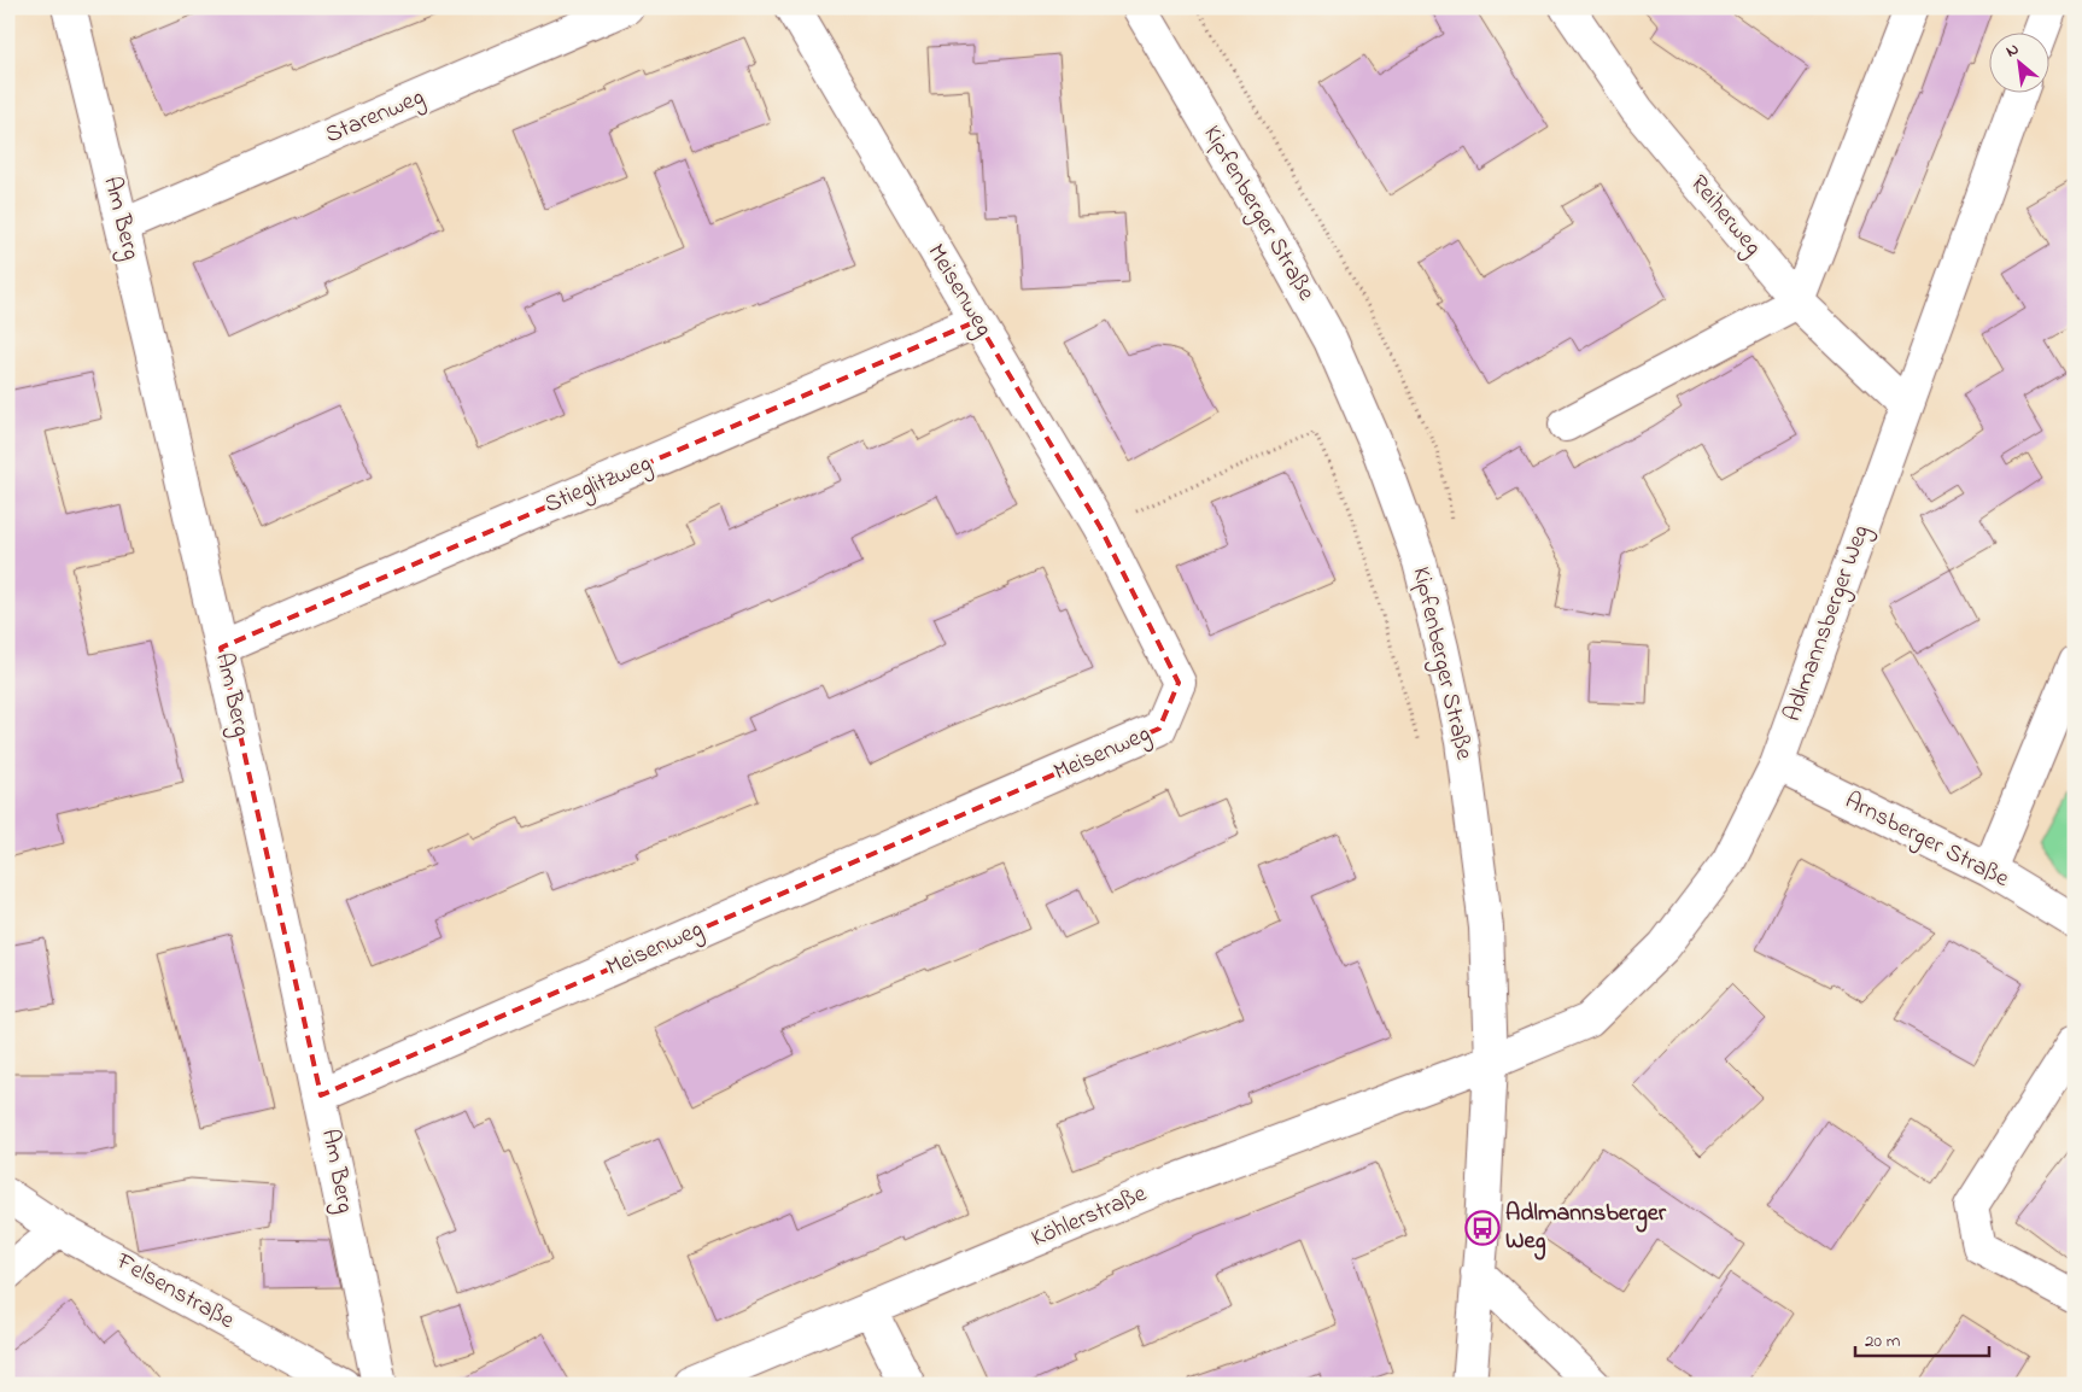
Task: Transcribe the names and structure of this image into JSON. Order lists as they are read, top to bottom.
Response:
{
  "streets": {
    "street": [
      "Starenweg",
      "Kipfenberger Straße",
      "Reiherweg",
      "Am Berg",
      "Meisenweg",
      "Stieglitzweg",
      "Adlmannsberger Weg",
      "Arnsberger Straße",
      "Köhlerstraße",
      "Felsenstraße"
    ]
  },
  "crossings": [
    ["Starenweg", "Am Berg"],
    ["Kipfenberger Straße", "Adlmannsberger Weg"],
    ["Kipfenberger Straße", "Köhlerstraße"],
    ["Reiherweg", "Adlmannsberger Weg"],
    ["Am Berg", "Meisenweg"],
    ["Am Berg", "Stieglitzweg"],
    ["Meisenweg", "Stieglitzweg"],
    ["Adlmannsberger Weg", "Arnsberger Straße"],
    ["Adlmannsberger Weg", "Köhlerstraße"]
  ],
  "places": {
    "bus stop": ["Adlmannsberger Weg"]
  },
  "scale_bar": "20 m",
  "north": "top left"
}
